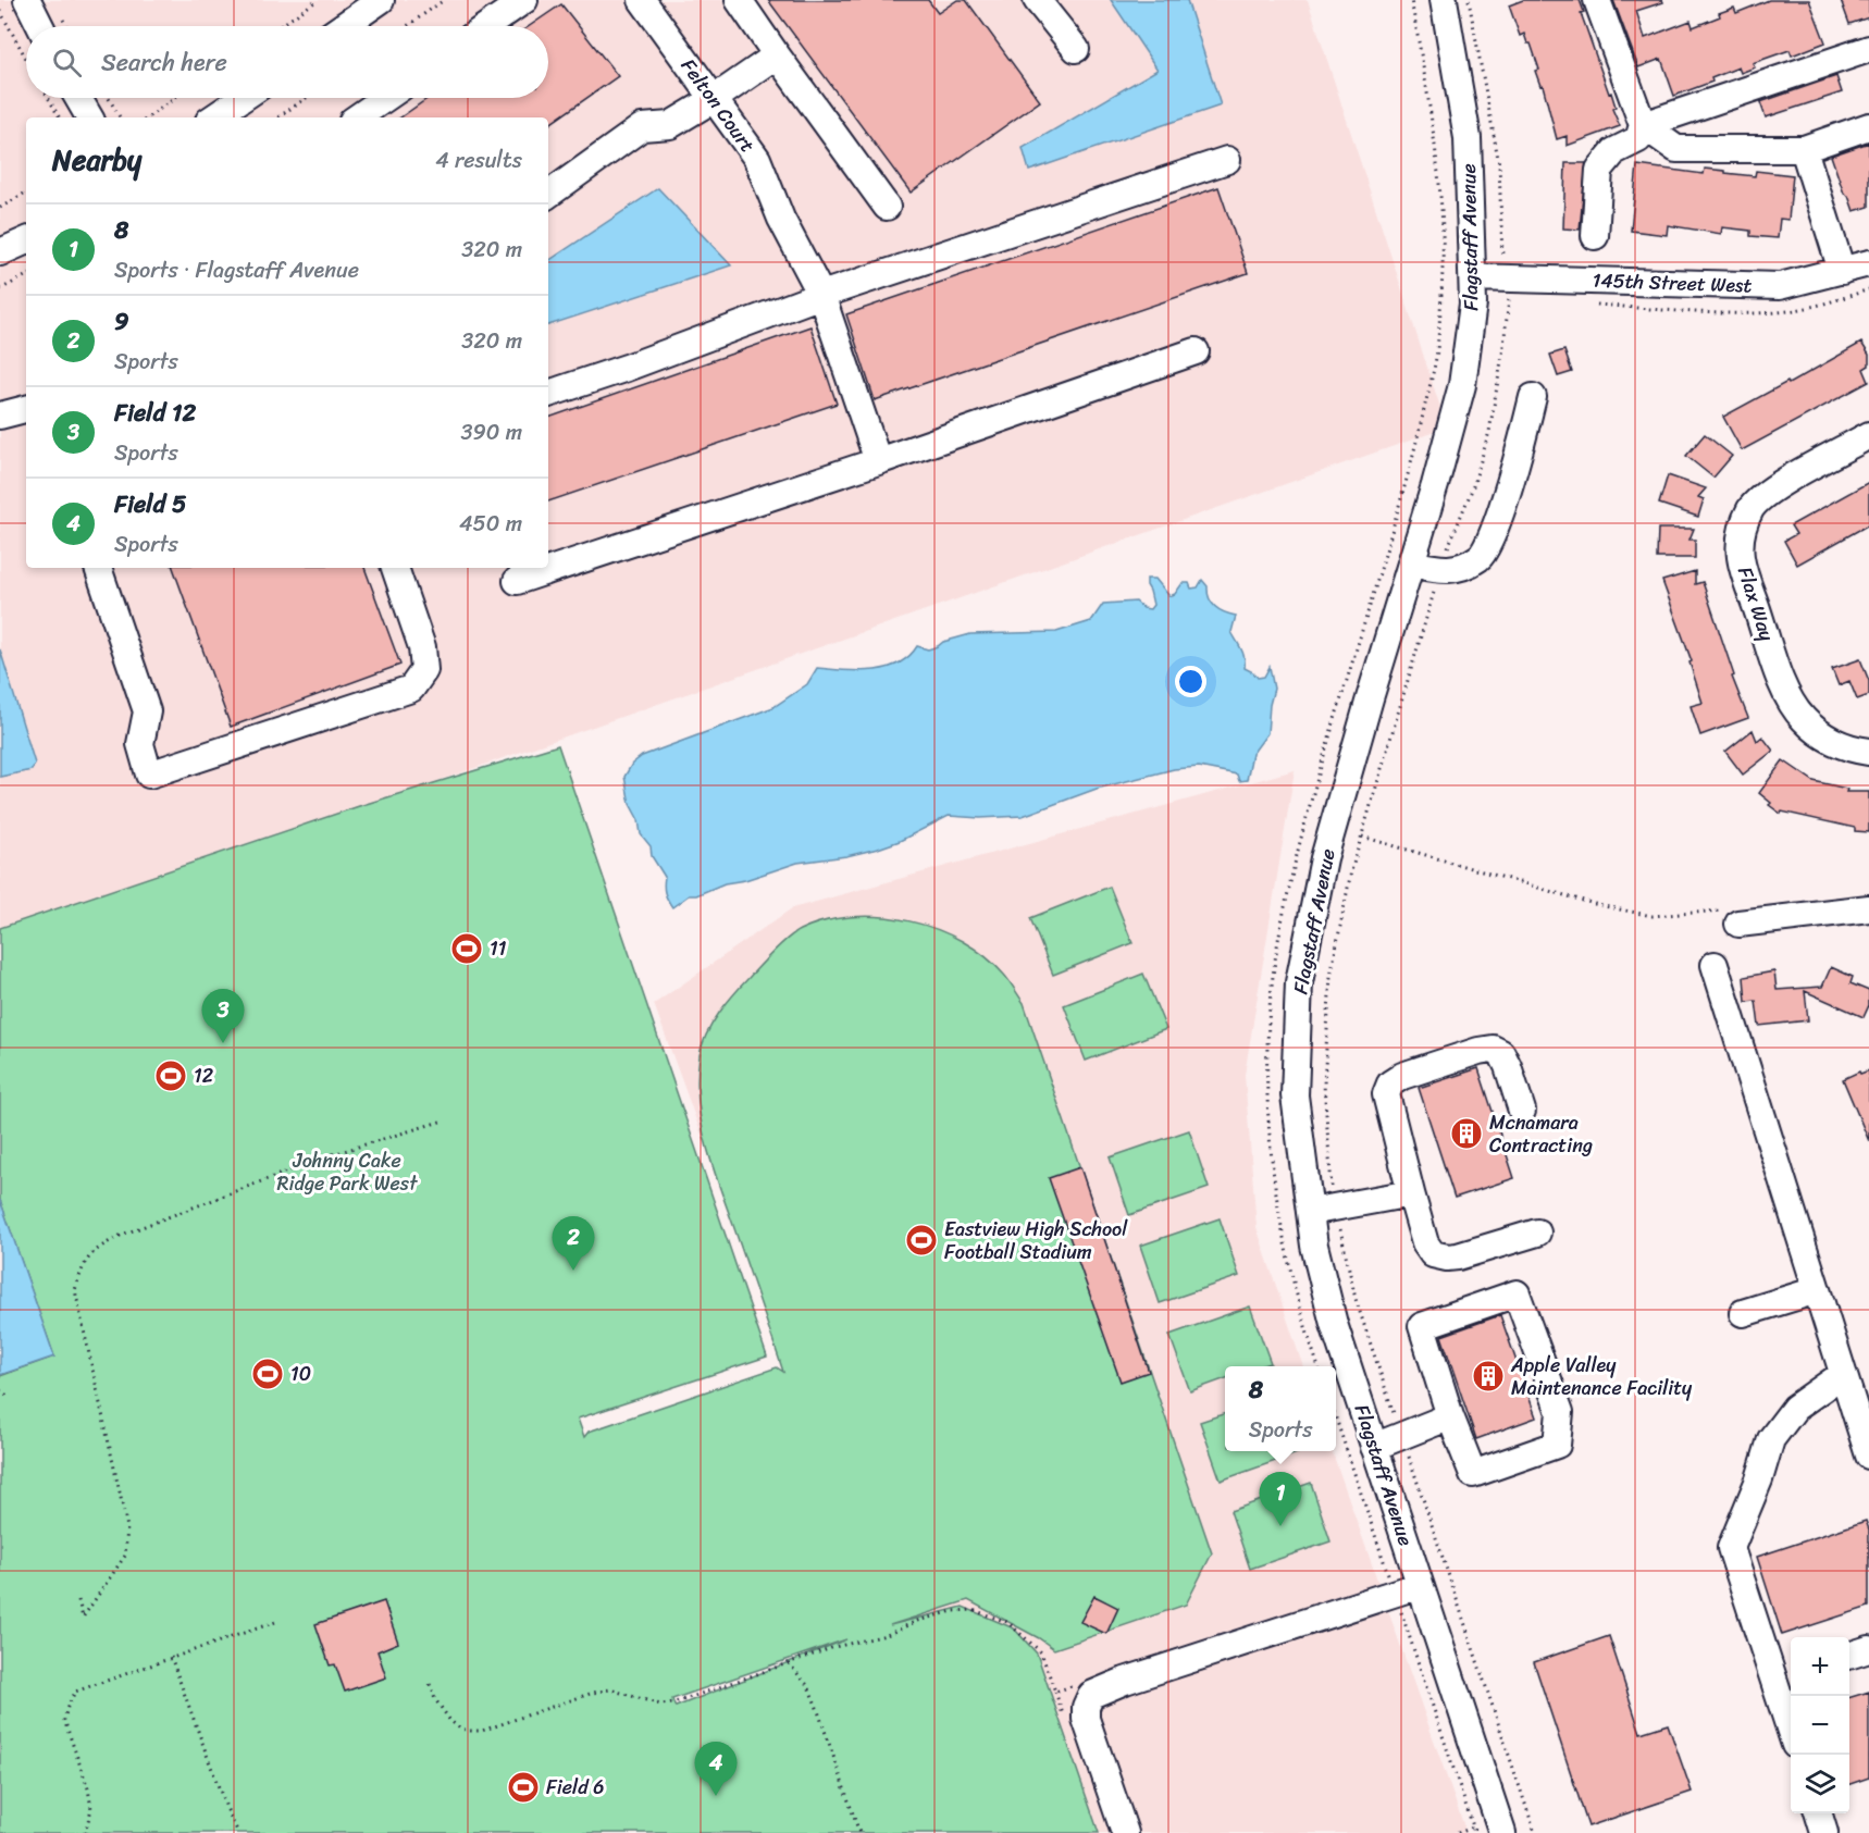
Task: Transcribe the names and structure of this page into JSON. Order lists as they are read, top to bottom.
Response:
{
  "streets": {
    "street": [
      "Felton Court",
      "Flagstaff Avenue",
      "145th Street West",
      "Flax Way"
    ]
  },
  "crossings": [
    ["Flagstaff Avenue", "145th Street West"]
  ],
  "parks": ["Johnny Cake Ridge Park West"],
  "places": {
    "sports": [
      "11",
      "12",
      "Eastview High School Football Stadium",
      "10",
      "Field 6"
    ],
    "building": ["Mcnamara Contracting", "Apple Valley Maintenance Facility"]
  },
  "page": {
    "search": "Search here",
    "heading": ["Nearby", "4 results"],
    "list": [
      {
        "mark": "1",
        "name": "8",
        "note": "Sports · Flagstaff Avenue",
        "value": "320 m"
      },
      {
        "mark": "2",
        "name": "9",
        "note": "Sports",
        "value": "320 m"
      },
      {
        "mark": "3",
        "name": "Field 12",
        "note": "Sports",
        "value": "390 m"
      },
      {
        "mark": "4",
        "name": "Field 5",
        "note": "Sports",
        "value": "450 m"
      }
    ],
    "pins": [
      "3",
      "2",
      "1",
      "4"
    ],
    "popup": ["8", "Sports"],
    "map_buttons": ["+", "−"]
  }
}
